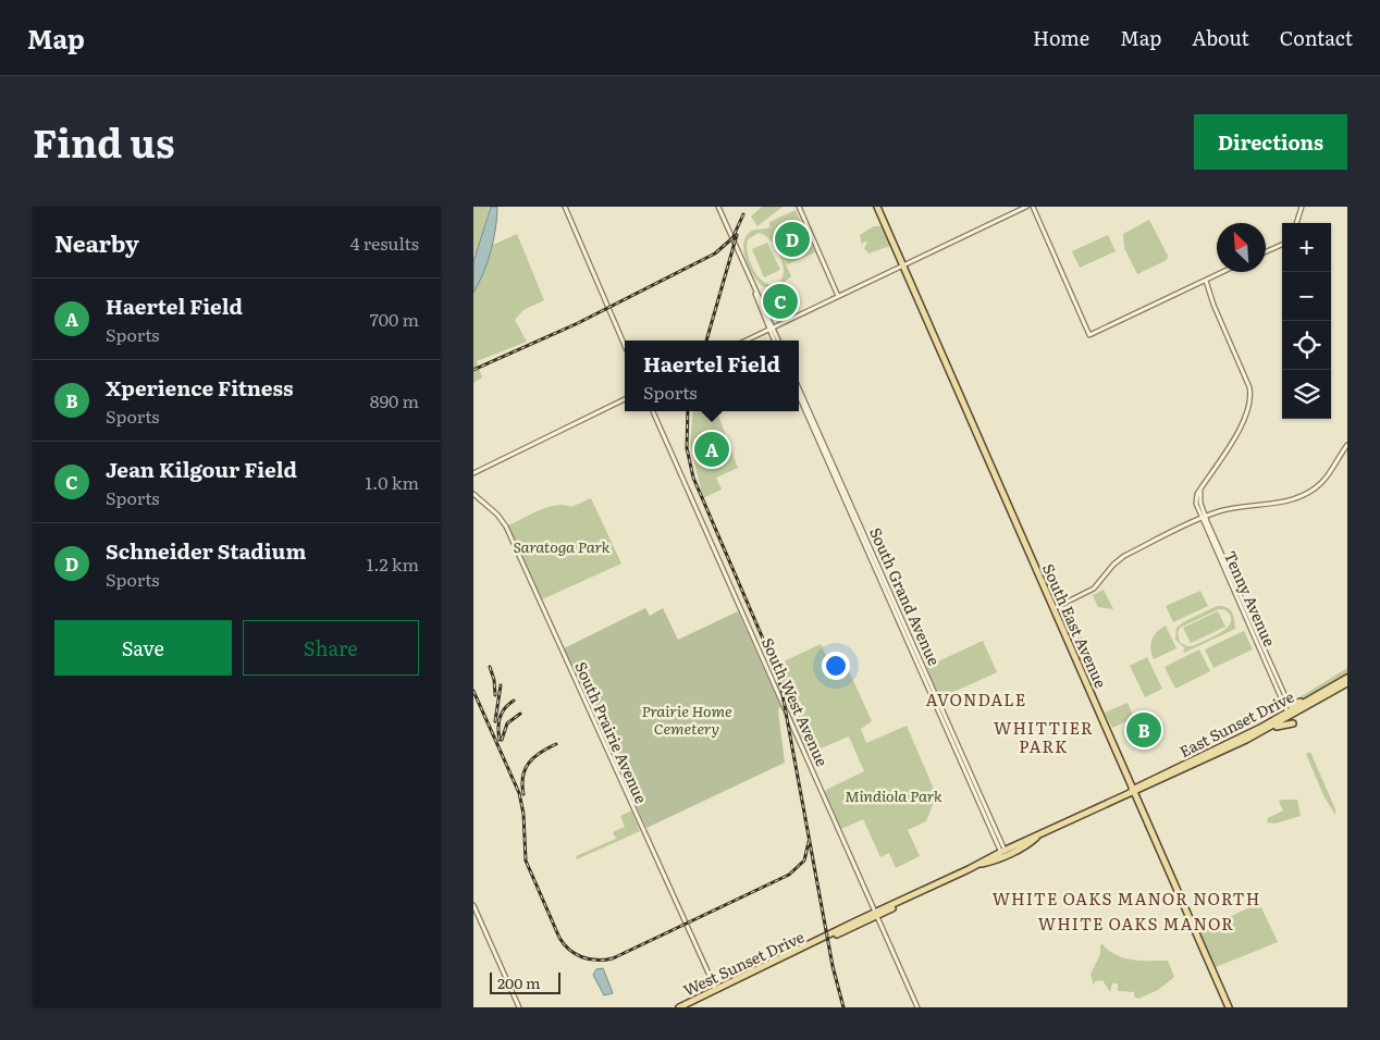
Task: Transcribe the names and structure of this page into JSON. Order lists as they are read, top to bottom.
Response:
{
  "streets": {
    "main road": ["South East Avenue", "East Sunset Drive", "West Sunset Drive"],
    "street": [
      "South Grand Avenue",
      "Tenny Avenue",
      "South West Avenue",
      "South Prairie Avenue"
    ]
  },
  "crossings": [
    ["South Grand Avenue", "West Sunset Drive"],
    ["Tenny Avenue", "East Sunset Drive"],
    ["South East Avenue", "East Sunset Drive"],
    ["South East Avenue", "West Sunset Drive"],
    ["South West Avenue", "West Sunset Drive"],
    ["East Sunset Drive", "West Sunset Drive"],
    ["South Prairie Avenue", "West Sunset Drive"]
  ],
  "districts": [
    "AVONDALE",
    "WHITTIER PARK",
    "WHITE OAKS MANOR NORTH",
    "WHITE OAKS MANOR"
  ],
  "parks": ["Saratoga Park", "Prairie Home Cemetery", "Mindiola Park"],
  "scale_bar": "200 m",
  "north": "top left",
  "page": {
    "header": "Map",
    "nav": [
      "Home",
      "Map",
      "About",
      "Contact"
    ],
    "title": "Find us",
    "buttons": [
      "Directions",
      ["Save", "Share"]
    ],
    "heading": ["Nearby", "4 results"],
    "pins": [
      "D",
      "C",
      "A",
      "B"
    ],
    "map_buttons": ["+", "−"],
    "list": [
      {
        "mark": "A",
        "name": "Haertel Field",
        "note": "Sports",
        "value": "700 m"
      },
      {
        "mark": "B",
        "name": "Xperience Fitness",
        "note": "Sports",
        "value": "890 m"
      },
      {
        "mark": "C",
        "name": "Jean Kilgour Field",
        "note": "Sports",
        "value": "1.0 km"
      },
      {
        "mark": "D",
        "name": "Schneider Stadium",
        "note": "Sports",
        "value": "1.2 km"
      }
    ],
    "popup": ["Haertel Field", "Sports"],
    "scale": "200 m"
  }
}
